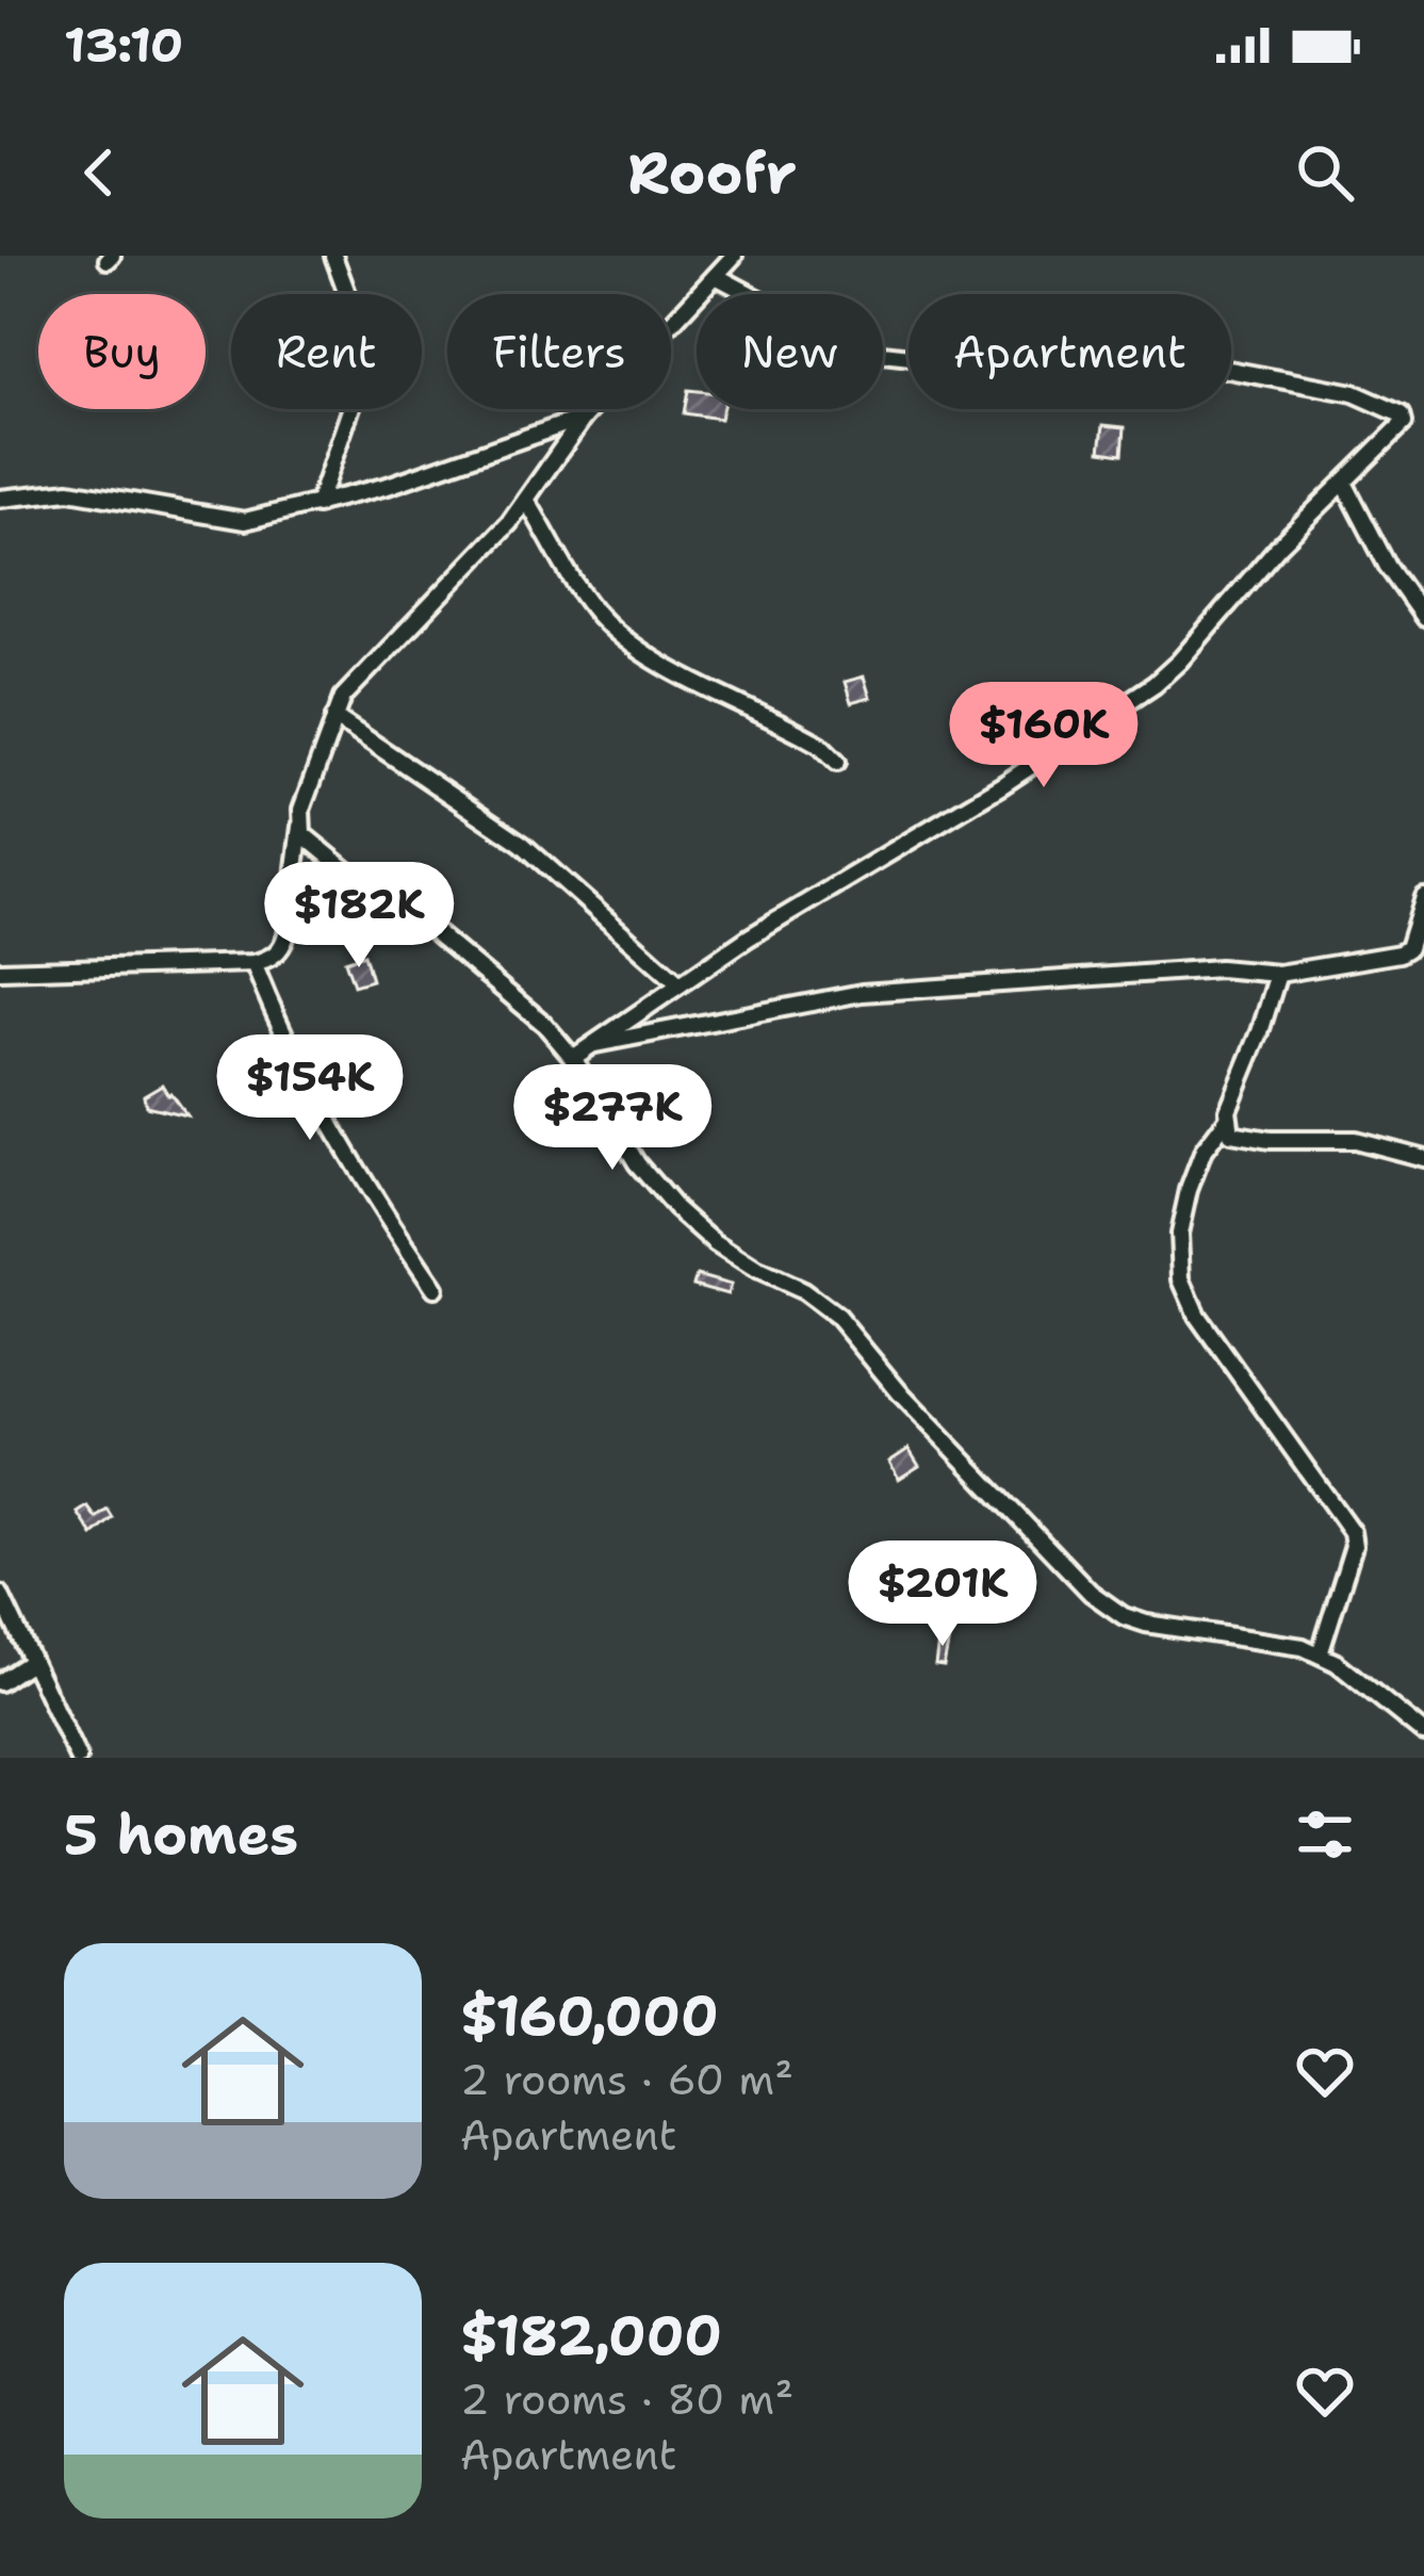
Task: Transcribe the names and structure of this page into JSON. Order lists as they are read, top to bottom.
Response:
{
  "page": {
    "status": "13:10",
    "header": "Roofr",
    "chip": [
      "Buy",
      "Rent",
      "Filters",
      "New",
      "Apartment"
    ],
    "price": [
      "$160K",
      "$182K",
      "$154K",
      "$277K",
      "$201K"
    ],
    "heading": "5 homes",
    "list": [
      {
        "name": "$160,000",
        "note": "2 rooms · 60 m² · Apartment"
      },
      {
        "name": "$182,000",
        "note": "2 rooms · 80 m² · Apartment"
      }
    ]
  }
}
